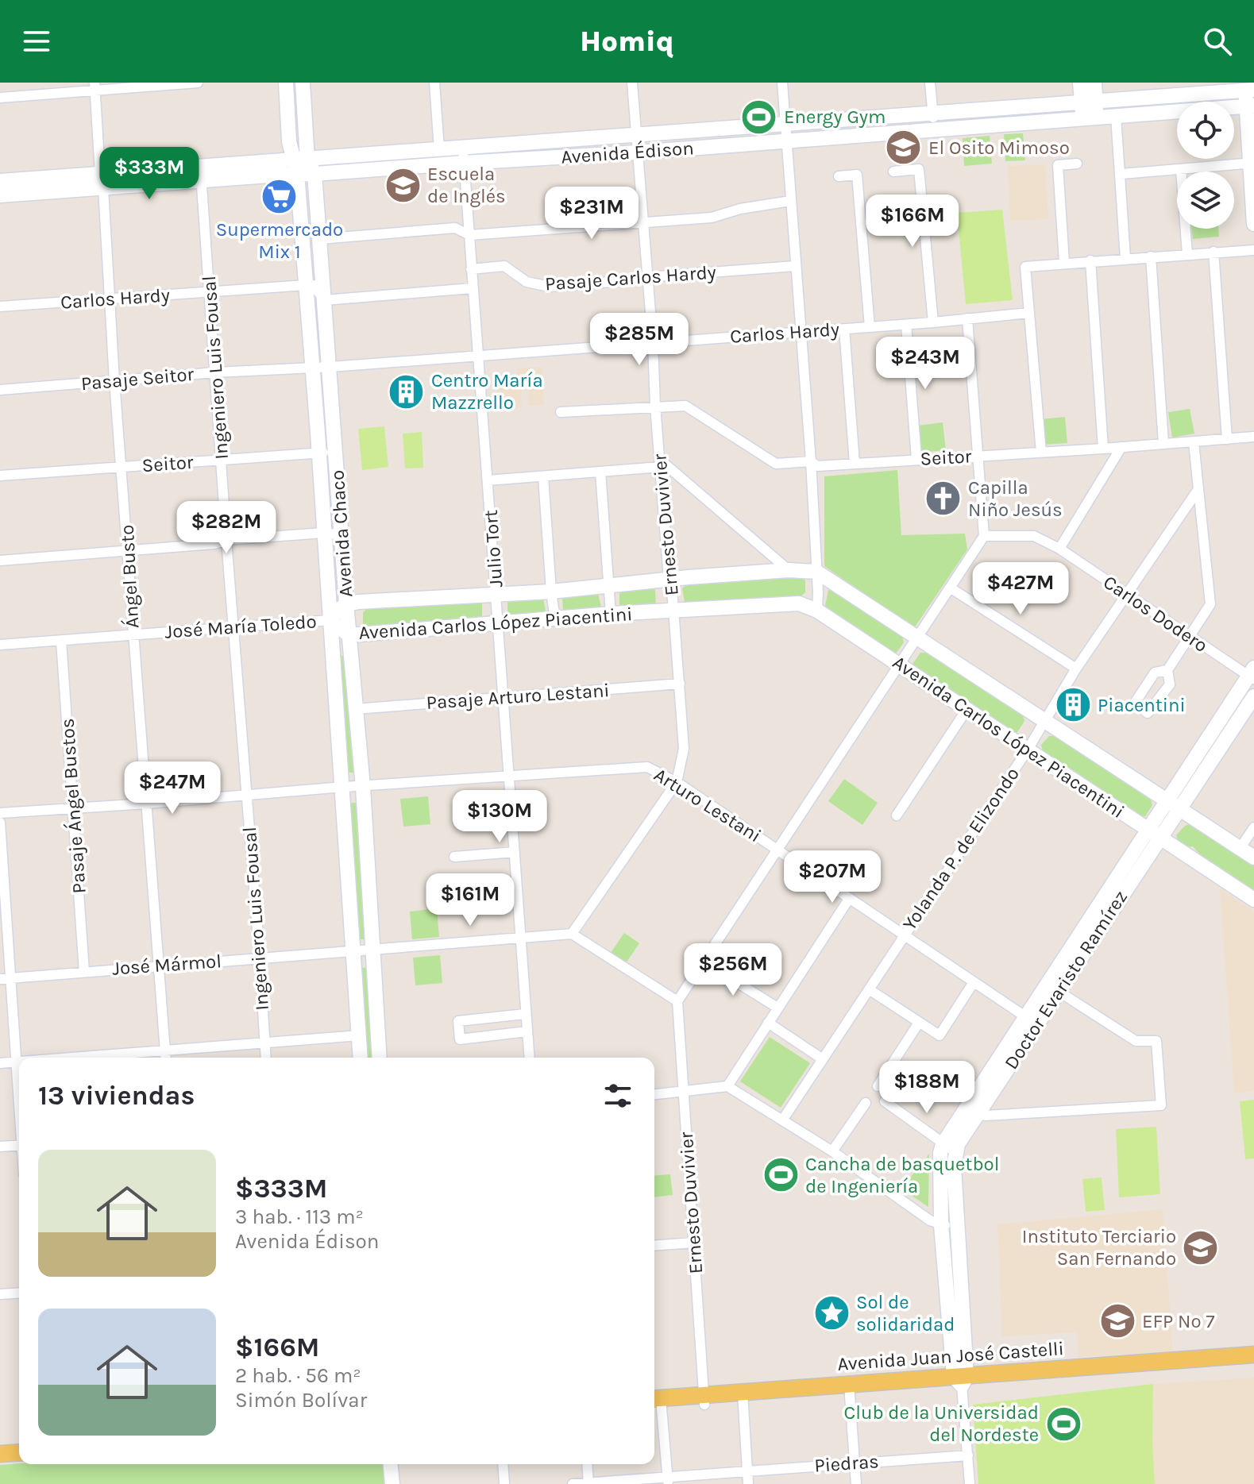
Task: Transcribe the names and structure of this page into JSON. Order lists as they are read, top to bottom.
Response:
{
  "streets": {
    "main road": [
      "Avenida Édison",
      "Avenida Chaco",
      "Avenida Carlos López Piacentini",
      "Doctor Evaristo Ramírez",
      "Avenida Juan José Castelli"
    ],
    "street": [
      "Pasaje Carlos Hardy",
      "Carlos Hardy",
      "Ingeniero Luis Fousal",
      "Pasaje Seitor",
      "Seitor",
      "Ernesto Duvivier",
      "Julio Tort",
      "Ángel Busto",
      "Carlos Dodero",
      "José María Toledo",
      "Pasaje Arturo Lestani",
      "Arturo Lestani",
      "Pasaje Ángel Bustos",
      "Yolanda P. de Elizondo",
      "José Mármol",
      "Piedras"
    ]
  },
  "crossings": [
    ["Avenida Édison", "Ingeniero Luis Fousal"],
    ["Avenida Édison", "Ernesto Duvivier"],
    ["Avenida Édison", "Avenida Chaco"],
    ["Avenida Édison", "Julio Tort"],
    ["Avenida Édison", "Ángel Busto"],
    ["Pasaje Carlos Hardy", "Ernesto Duvivier"],
    ["Pasaje Carlos Hardy", "Julio Tort"],
    ["Carlos Hardy", "Ingeniero Luis Fousal"],
    ["Carlos Hardy", "Pasaje Seitor"],
    ["Carlos Hardy", "Ernesto Duvivier"],
    ["Carlos Hardy", "Avenida Chaco"],
    ["Carlos Hardy", "Julio Tort"],
    ["Carlos Hardy", "Ángel Busto"],
    ["Ingeniero Luis Fousal", "Pasaje Seitor"],
    ["Ingeniero Luis Fousal", "Seitor"],
    ["Ingeniero Luis Fousal", "José María Toledo"],
    ["Ingeniero Luis Fousal", "José Mármol"],
    ["Pasaje Seitor", "Avenida Chaco"],
    ["Pasaje Seitor", "Ángel Busto"],
    ["Seitor", "Ernesto Duvivier"],
    ["Seitor", "Avenida Chaco"],
    ["Seitor", "Ángel Busto"],
    ["Ernesto Duvivier", "Avenida Carlos López Piacentini"],
    ["Ernesto Duvivier", "Pasaje Arturo Lestani"],
    ["Ernesto Duvivier", "Arturo Lestani"],
    ["Ernesto Duvivier", "José Mármol"],
    ["Ernesto Duvivier", "Avenida Juan José Castelli"],
    ["Avenida Chaco", "Avenida Carlos López Piacentini"],
    ["Avenida Chaco", "José María Toledo"],
    ["Avenida Chaco", "Pasaje Arturo Lestani"],
    ["Avenida Chaco", "Arturo Lestani"],
    ["Avenida Chaco", "José Mármol"],
    ["Julio Tort", "Avenida Carlos López Piacentini"],
    ["Julio Tort", "Pasaje Arturo Lestani"],
    ["Julio Tort", "Arturo Lestani"],
    ["Julio Tort", "José Mármol"],
    ["Ángel Busto", "José María Toledo"],
    ["Ángel Busto", "José Mármol"],
    ["Carlos Dodero", "Yolanda P. de Elizondo"],
    ["Carlos Dodero", "Doctor Evaristo Ramírez"],
    ["Avenida Carlos López Piacentini", "José María Toledo"],
    ["Avenida Carlos López Piacentini", "Yolanda P. de Elizondo"],
    ["Avenida Carlos López Piacentini", "Doctor Evaristo Ramírez"],
    ["José María Toledo", "Pasaje Ángel Bustos"],
    ["Arturo Lestani", "Yolanda P. de Elizondo"],
    ["Arturo Lestani", "Doctor Evaristo Ramírez"],
    ["Pasaje Ángel Bustos", "José Mármol"],
    ["Doctor Evaristo Ramírez", "Avenida Juan José Castelli"]
  ],
  "places": {
    "sports": ["Energy Gym", "Cancha de basquetbol de Ingeniería", "Club de la Universidad del Nordeste"],
    "school or university": [
      "El Osito Mimoso",
      "Escuela de Inglés",
      "Instituto Terciario San Fernando",
      "EFP Nº 7"
    ],
    "supermarket": ["Supermercado Mix 1"],
    "building": ["Centro María Mazzrello", "Piacentini"],
    "church": ["Capilla Niño Jesús"],
    "place": ["Sol de solidaridad"]
  },
  "page": {
    "header": "Homiq",
    "price": [
      "$333M",
      "$231M",
      "$166M",
      "$285M",
      "$243M",
      "$282M",
      "$427M",
      "$247M",
      "$130M",
      "$207M",
      "$161M",
      "$256M",
      "$188M"
    ],
    "heading": "13 viviendas",
    "list": [
      {
        "name": "$333M",
        "note": "3 hab. · 113 m² · Avenida Édison"
      },
      {
        "name": "$166M",
        "note": "2 hab. · 56 m² · Simón Bolívar"
      }
    ]
  }
}
